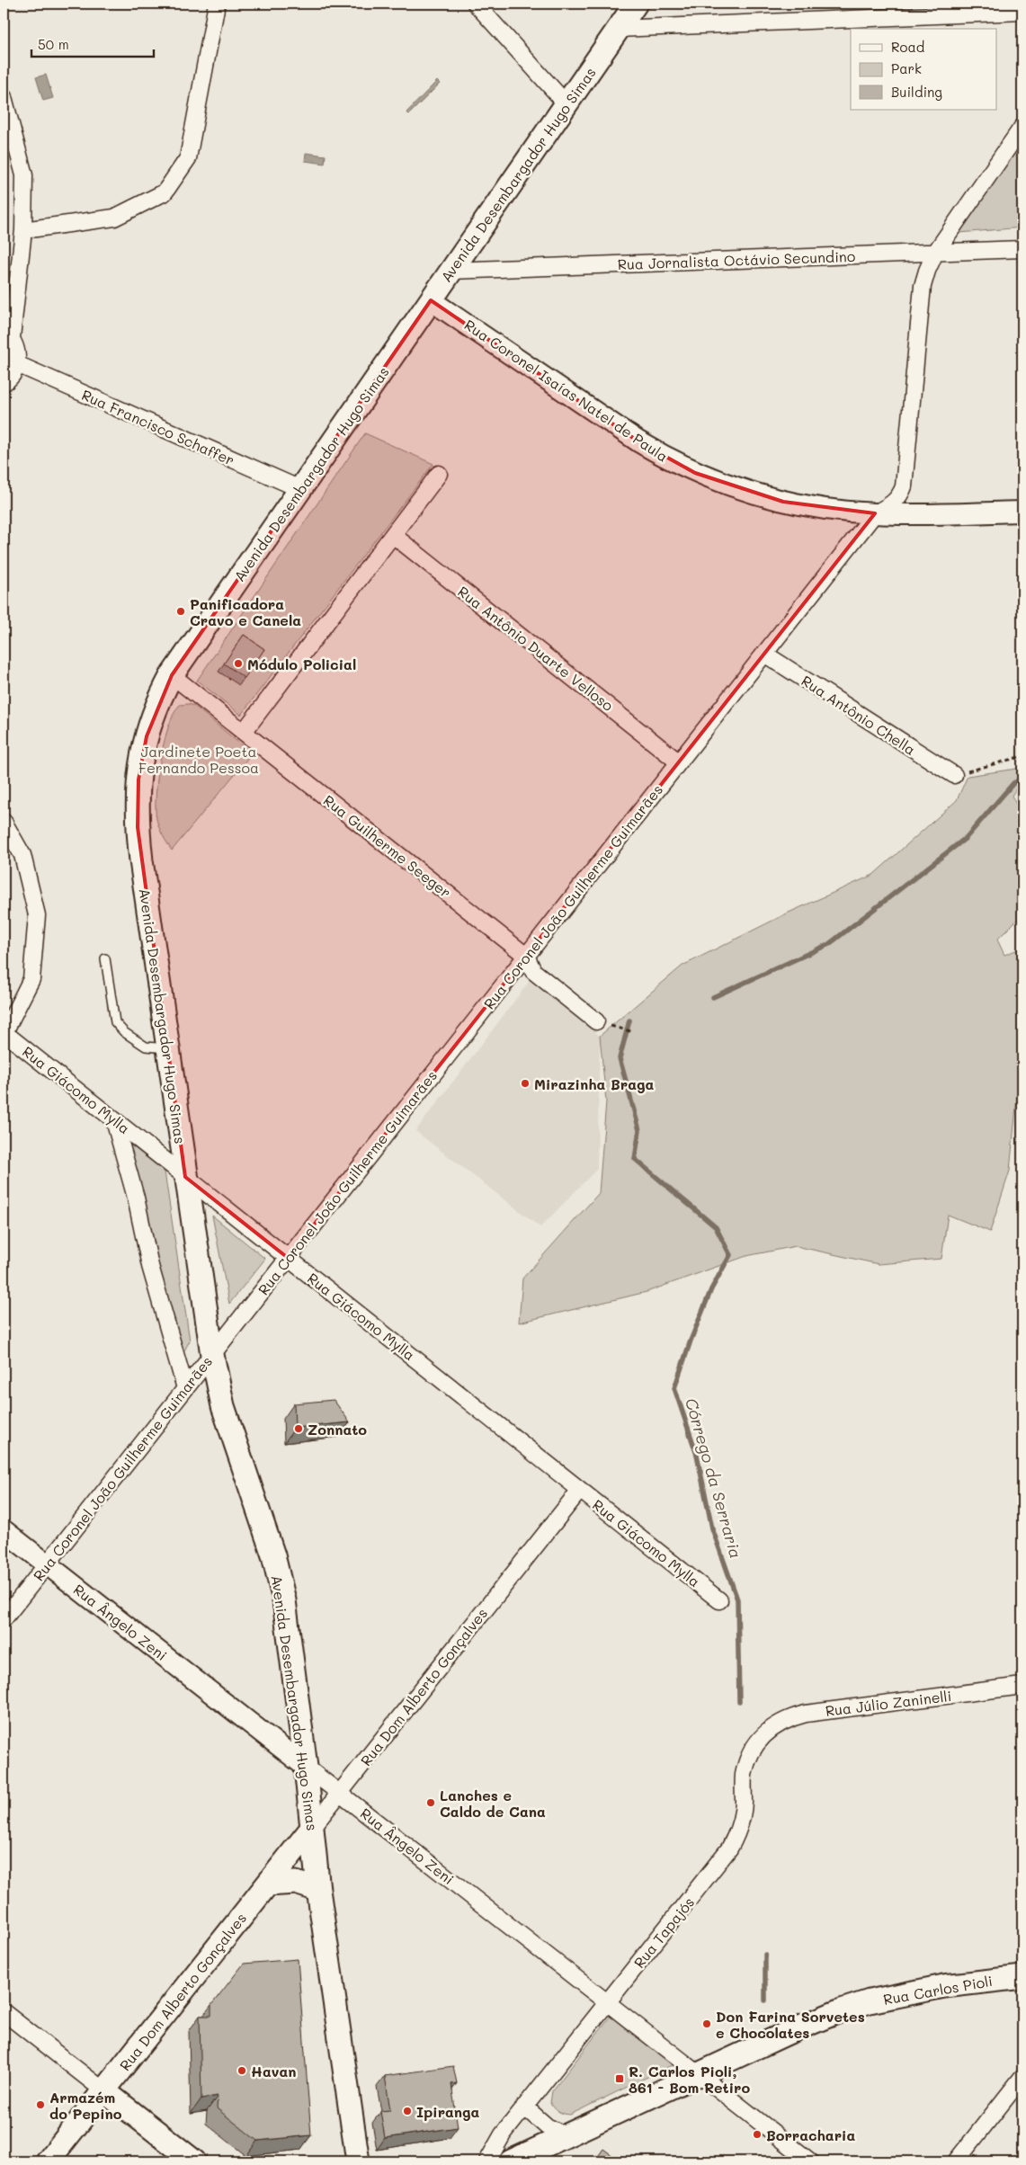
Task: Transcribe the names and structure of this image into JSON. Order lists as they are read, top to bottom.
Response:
{
  "streets": {
    "main road": ["Avenida Desembargador Hugo Simas", "Rua Dom Alberto Gonçalves", "Rua Carlos Pioli"],
    "street": [
      "Rua Jornalista Octávio Secundino",
      "Rua Coronel Isaías Natel de Paula",
      "Rua Francisco Schaffer",
      "Rua Antônio Duarte Velloso",
      "Rua Antônio Chella",
      "Rua Guilherme Seeger",
      "Rua Coronel João Guilherme Guimarães",
      "Rua Giácomo Mylla",
      "Rua Ângelo Zeni",
      "Rua Júlio Zaninelli",
      "Rua Tapajós"
    ]
  },
  "crossings": [
    ["Avenida Desembargador Hugo Simas", "Rua Jornalista Octávio Secundino"],
    ["Avenida Desembargador Hugo Simas", "Rua Coronel Isaías Natel de Paula"],
    ["Avenida Desembargador Hugo Simas", "Rua Francisco Schaffer"],
    ["Avenida Desembargador Hugo Simas", "Rua Guilherme Seeger"],
    ["Avenida Desembargador Hugo Simas", "Rua Coronel João Guilherme Guimarães"],
    ["Avenida Desembargador Hugo Simas", "Rua Giácomo Mylla"],
    ["Avenida Desembargador Hugo Simas", "Rua Ângelo Zeni"],
    ["Avenida Desembargador Hugo Simas", "Rua Dom Alberto Gonçalves"],
    ["Rua Jornalista Octávio Secundino", "Rua Coronel João Guilherme Guimarães"],
    ["Rua Coronel Isaías Natel de Paula", "Rua Coronel João Guilherme Guimarães"],
    ["Rua Antônio Duarte Velloso", "Rua Coronel João Guilherme Guimarães"],
    ["Rua Antônio Chella", "Rua Coronel João Guilherme Guimarães"],
    ["Rua Guilherme Seeger", "Rua Coronel João Guilherme Guimarães"],
    ["Rua Coronel João Guilherme Guimarães", "Rua Giácomo Mylla"],
    ["Rua Coronel João Guilherme Guimarães", "Rua Ângelo Zeni"],
    ["Rua Giácomo Mylla", "Rua Dom Alberto Gonçalves"],
    ["Rua Ângelo Zeni", "Rua Dom Alberto Gonçalves"],
    ["Rua Ângelo Zeni", "Rua Tapajós"],
    ["Rua Ângelo Zeni", "Rua Carlos Pioli"],
    ["Rua Júlio Zaninelli", "Rua Tapajós"]
  ],
  "water": ["Córrego da Serraria"],
  "parks": ["Jardinete Poeta Fernando Pessoa"],
  "places": {
    "other": [
      "Panificadora Cravo e Canela",
      "Módulo Policial",
      "Mirazinha Braga",
      "Zonnato",
      "Lanches e Caldo de Cana",
      "Don Farina Sorvetes e Chocolates",
      "Havan",
      "Armazém do Pepino",
      "Ipiranga",
      "Borracharia"
    ],
    "transit": ["R. Carlos Pioli, 861 - Bom Retiro"]
  },
  "legend": ["Road", "Park", "Building"],
  "scale_bar": "50 m"
}
